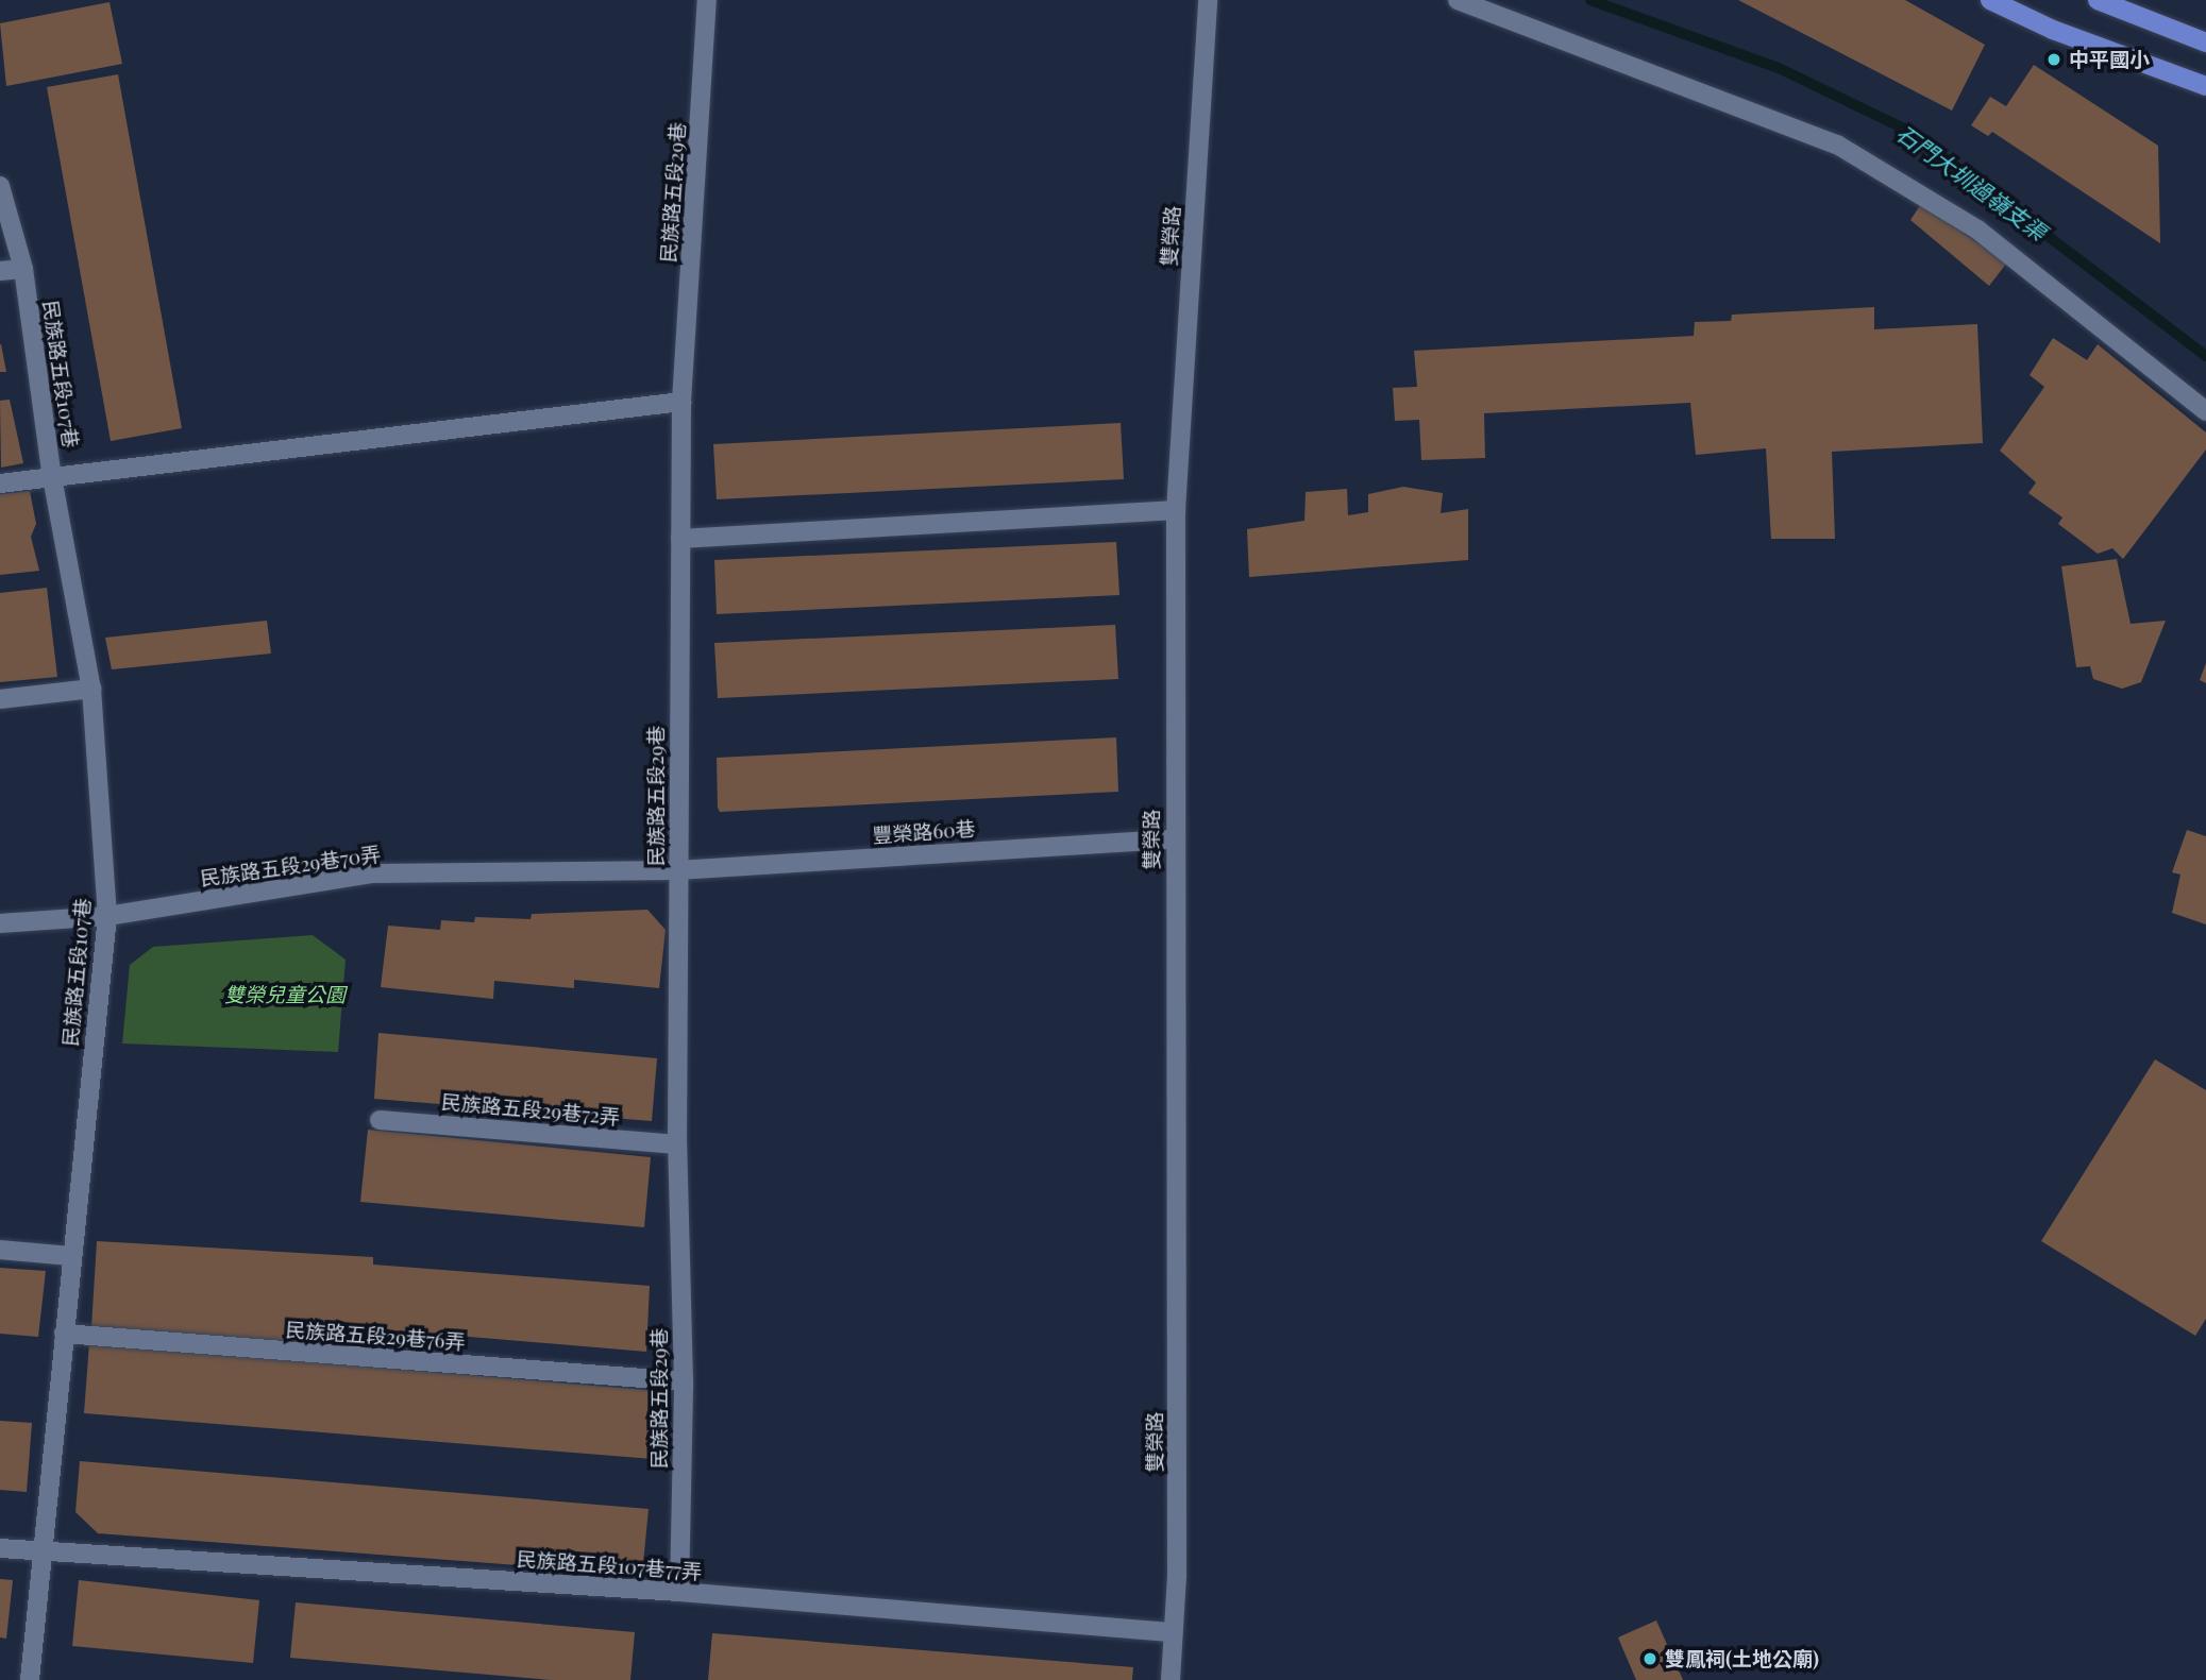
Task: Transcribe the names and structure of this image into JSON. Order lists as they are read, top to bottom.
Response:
{
  "streets": {
    "street": [
      "民族路五段29巷",
      "雙榮路",
      "民族路五段107巷",
      "豐榮路60巷",
      "民族路五段29巷70弄",
      "民族路五段29巷72弄",
      "民族路五段29巷76弄",
      "民族路五段107巷77弄"
    ]
  },
  "crossings": [
    ["民族路五段29巷", "豐榮路60巷"],
    ["民族路五段29巷", "民族路五段29巷70弄"],
    ["民族路五段29巷", "民族路五段29巷72弄"],
    ["民族路五段29巷", "民族路五段29巷76弄"],
    ["民族路五段29巷", "民族路五段107巷77弄"],
    ["雙榮路", "豐榮路60巷"],
    ["雙榮路", "民族路五段107巷77弄"],
    ["民族路五段107巷", "民族路五段29巷70弄"],
    ["民族路五段107巷", "民族路五段29巷76弄"],
    ["民族路五段107巷", "民族路五段107巷77弄"],
    ["豐榮路60巷", "民族路五段29巷70弄"]
  ],
  "water": ["石門大圳過嶺支渠"],
  "parks": ["雙榮兒童公園"],
  "places": ["中平國小", "雙鳳祠(土地公廟)"]
}
